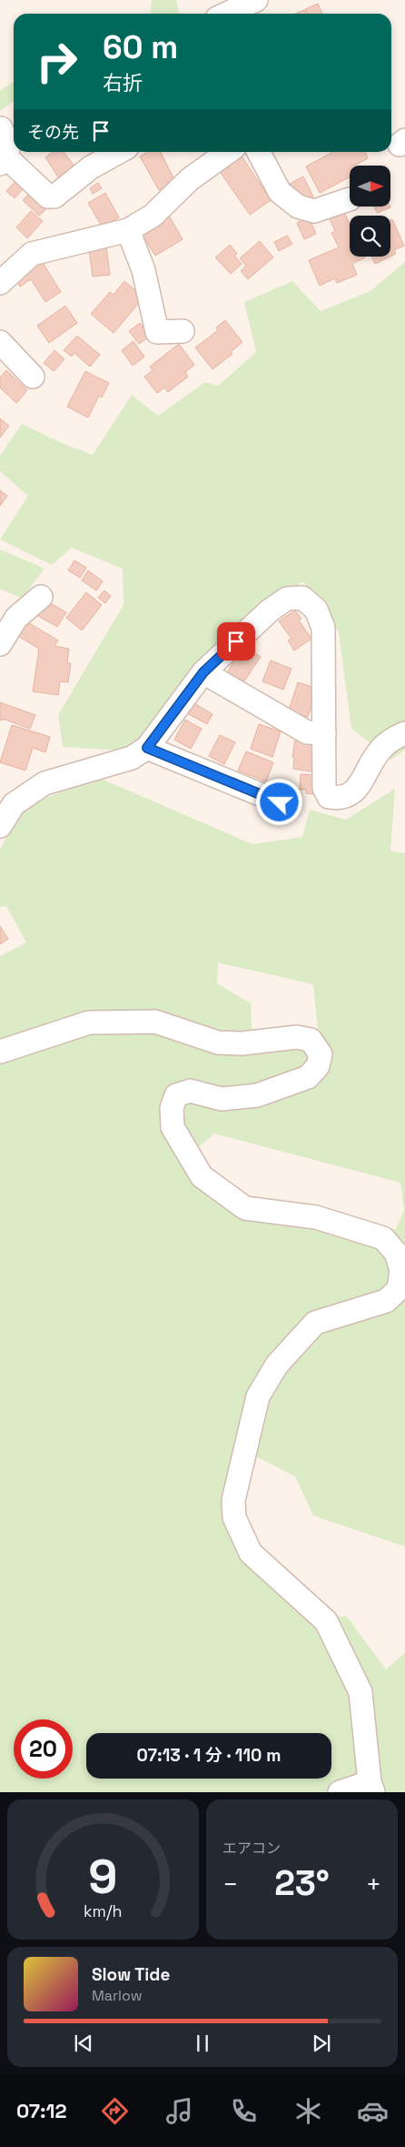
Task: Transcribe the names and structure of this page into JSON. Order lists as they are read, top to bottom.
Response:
{
  "north": "right",
  "page": {
    "turn": ["60 m", "右折"],
    "then": "その先",
    "limit": "20",
    "trip": "07:13 · 1 分 · 110 m",
    "tile": "エアコン",
    "heat": ["−", "23°", "+"],
    "song": ["Slow Tide", "Marlow"],
    "tabs": "07:12",
    "gauge": ["9", "km/h"]
  }
}
